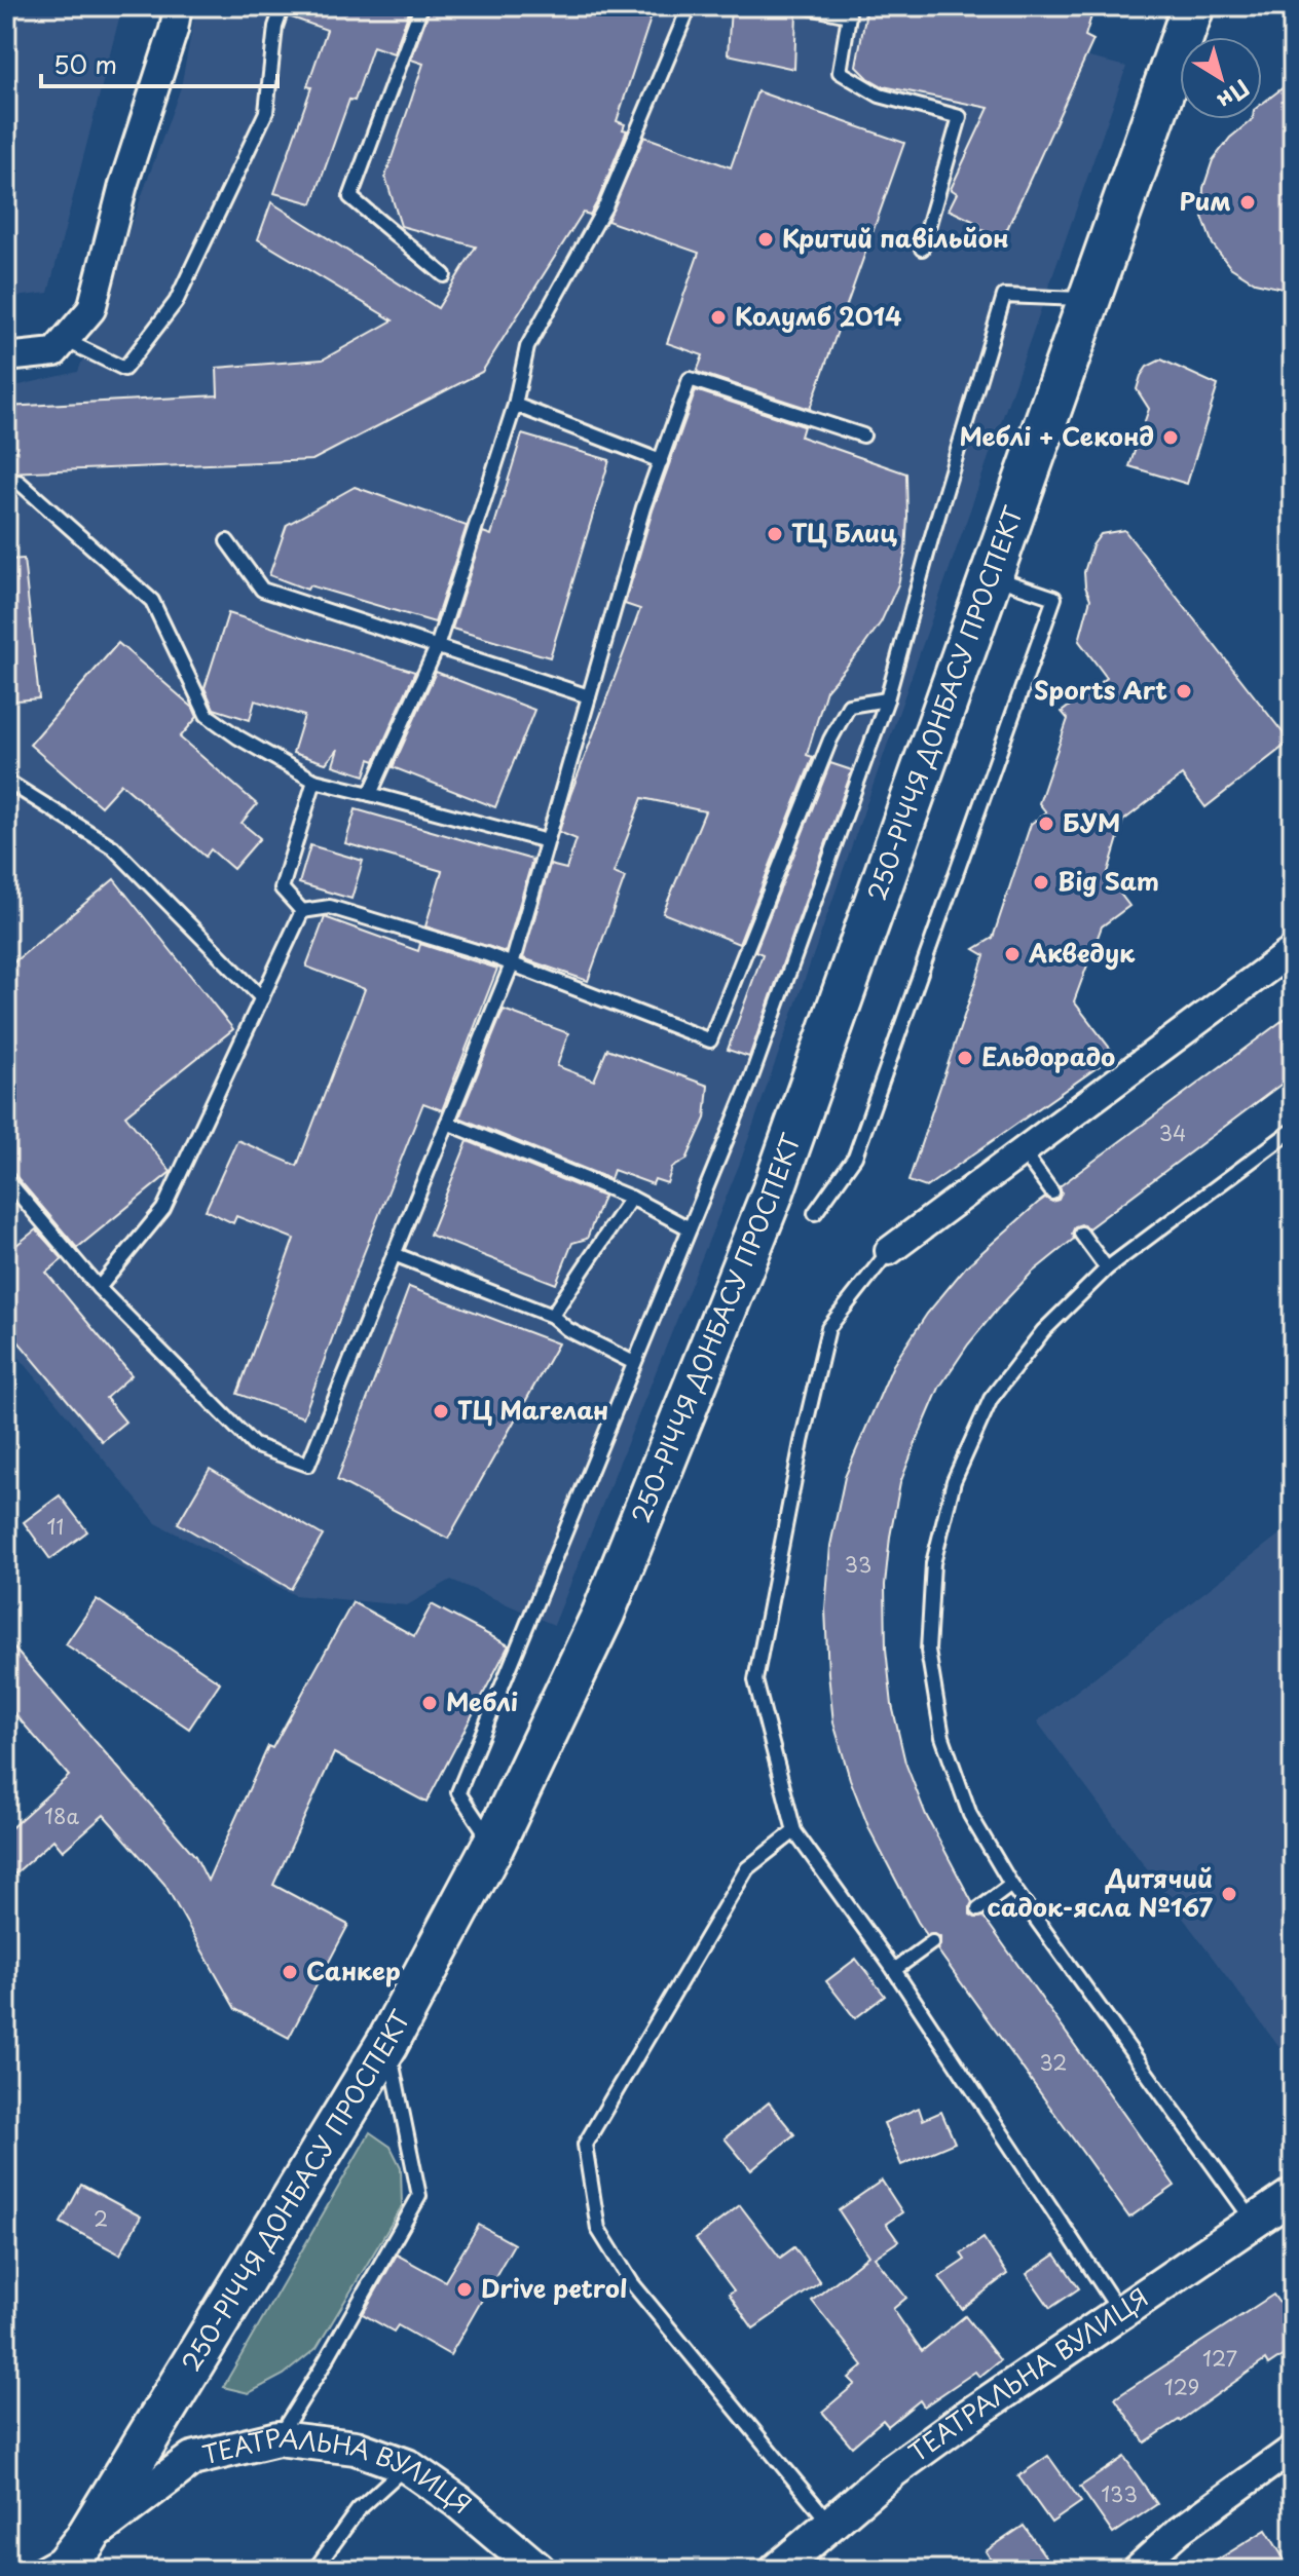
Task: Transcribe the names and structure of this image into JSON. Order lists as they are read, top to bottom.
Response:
{
  "streets": {
    "main road": ["250-РІЧЧЯ ДОНБАСУ ПРОСПЕКТ"],
    "street": ["ТЕАТРАЛЬНА ВУЛИЦЯ"]
  },
  "crossings": [
    ["250-РІЧЧЯ ДОНБАСУ ПРОСПЕКТ", "ТЕАТРАЛЬНА ВУЛИЦЯ"]
  ],
  "places": [
    "Рим",
    "Критий павільйон",
    "Колумб 2014",
    "Меблі + Секонд",
    "ТЦ Блиц",
    "Sports Art",
    "БУМ",
    "Big Sam",
    "Акведук",
    "Ельдорадо",
    "ТЦ Магелан",
    "Меблі",
    "Дитячий садок-ясла №167",
    "Санкер",
    "Drive petrol"
  ],
  "house_numbers": [
    "34",
    "11",
    "33",
    "18а",
    "32",
    "2",
    "127",
    "129",
    "133"
  ],
  "scale_bar": "50 m",
  "north": "bottom right"
}
